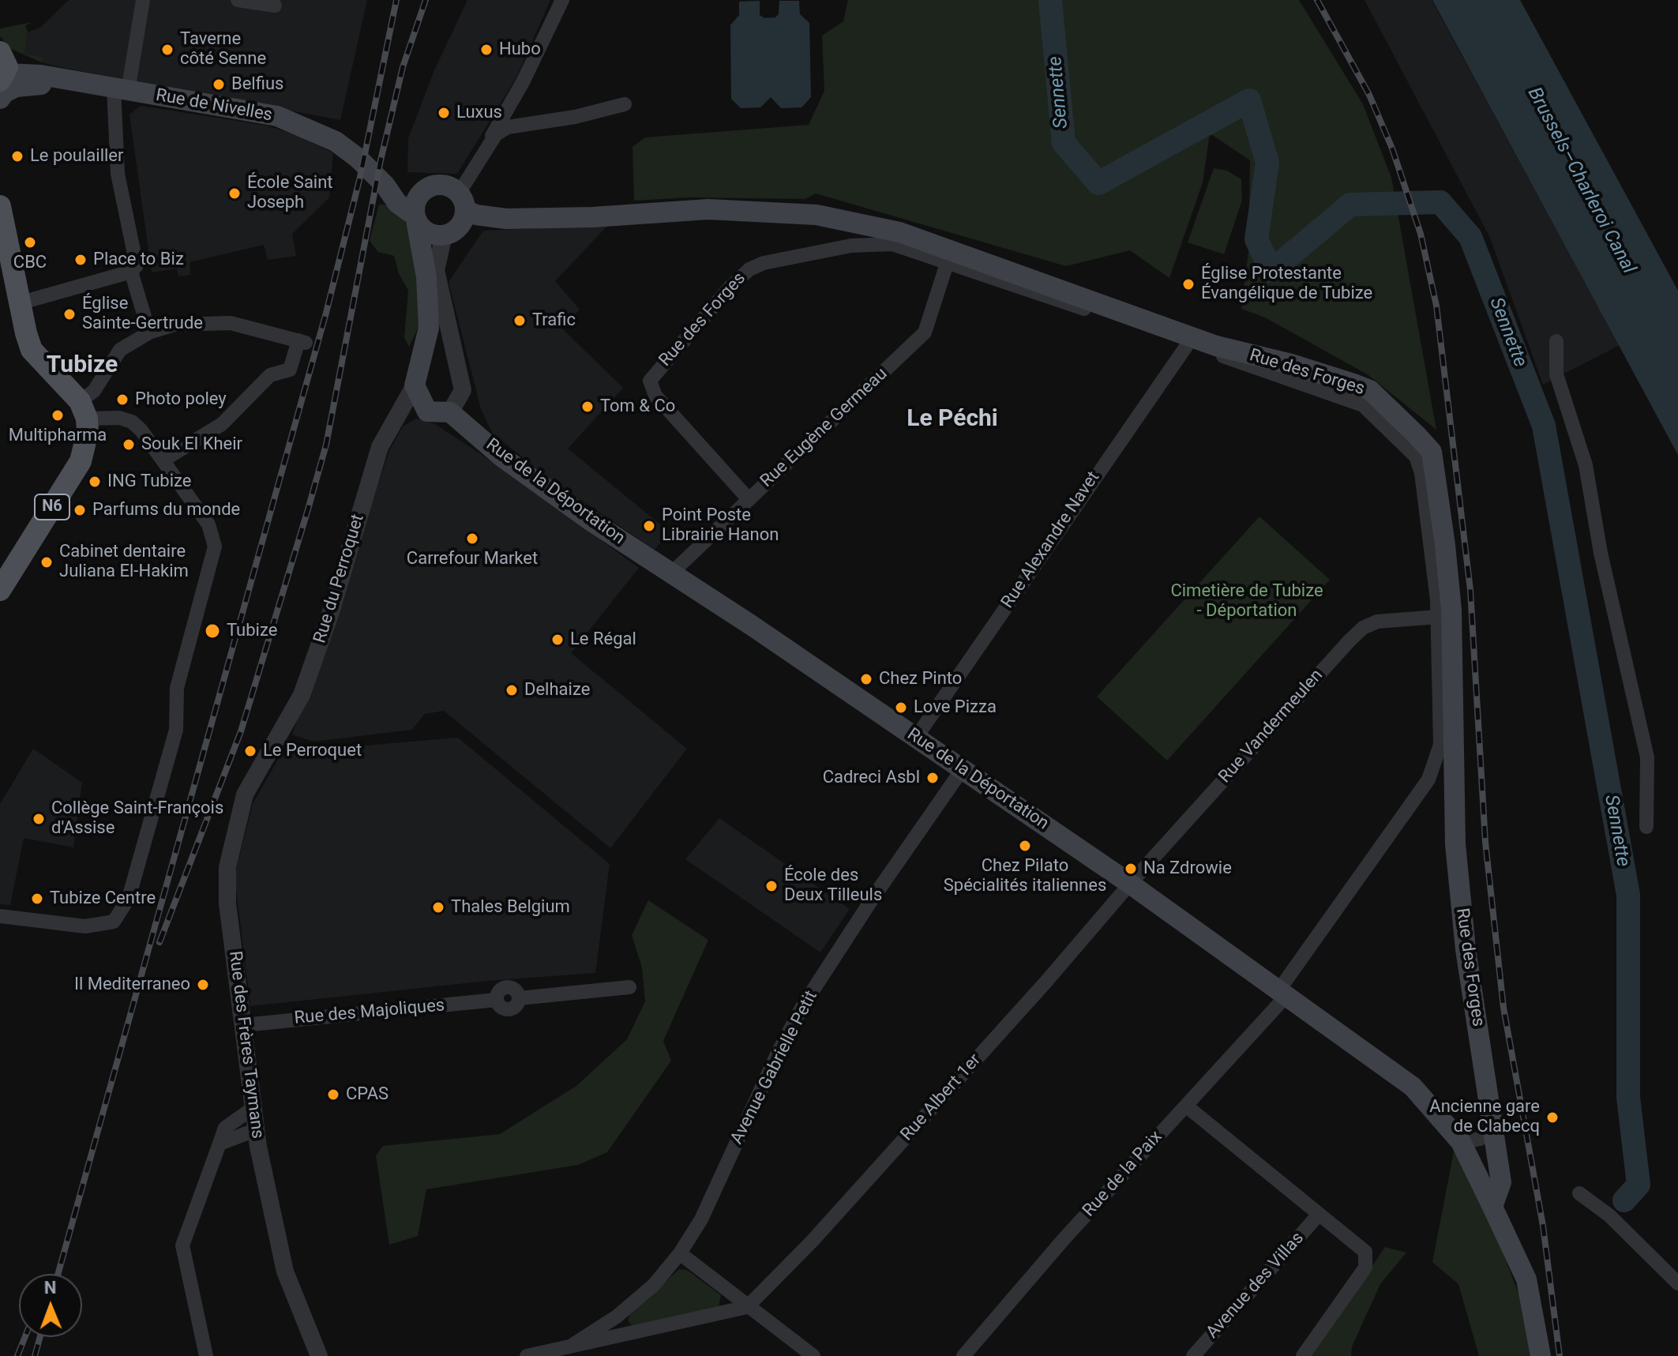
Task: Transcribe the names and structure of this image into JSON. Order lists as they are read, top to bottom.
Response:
{
  "streets": {
    "main road": [
      "Rue de Nivelles",
      "Rue des Forges",
      "Rue de la Déportation",
      "N6"
    ],
    "street": [
      "Rue Eugène Germeau",
      "Rue Alexandre Navet",
      "Rue du Perroquet",
      "Rue Vandermeulen",
      "Rue des Majoliques",
      "Rue des Frères Taymans",
      "Avenue Gabrielle Petit",
      "Rue Albert 1er",
      "Rue de la Paix",
      "Avenue des Villas"
    ]
  },
  "crossings": [
    ["Rue de Nivelles", "Rue des Forges"],
    ["Rue des Forges", "Rue Eugène Germeau"],
    ["Rue des Forges", "Rue de la Déportation"],
    ["Rue des Forges", "Rue Alexandre Navet"],
    ["Rue des Forges", "Rue Vandermeulen"],
    ["Rue des Forges", "Rue de la Paix"],
    ["Rue Eugène Germeau", "Rue de la Déportation"],
    ["Rue de la Déportation", "Rue Alexandre Navet"],
    ["Rue de la Déportation", "Rue Vandermeulen"],
    ["Rue de la Déportation", "Avenue Gabrielle Petit"],
    ["Rue de la Déportation", "Rue Albert 1er"],
    ["Rue de la Déportation", "Rue de la Paix"],
    ["Rue du Perroquet", "Rue des Frères Taymans"],
    ["Rue Vandermeulen", "Rue Albert 1er"],
    ["Rue des Majoliques", "Rue des Frères Taymans"],
    ["Rue de la Paix", "Avenue des Villas"]
  ],
  "districts": ["Tubize", "Le Péchi"],
  "water": ["Sennette", "Brussels–Charleroi Canal"],
  "parks": ["Cimetière de Tubize - Déportation"],
  "places": [
    "Taverne côté Senne",
    "Hubo",
    "Belfius",
    "Luxus",
    "Le poulailler",
    "École Saint Joseph",
    "CBC",
    "Place to Biz",
    "Église Protestante Évangélique de Tubize",
    "Église Sainte-Gertrude",
    "Trafic",
    "Photo poley",
    "Tom & Co",
    "Multipharma",
    "Souk El Kheir",
    "ING Tubize",
    "Parfums du monde",
    "Point Poste Librairie Hanon",
    "Carrefour Market",
    "Cabinet dentaire Juliana El-Hakim",
    "Tubize",
    "Le Régal",
    "Chez Pinto",
    "Delhaize",
    "Love Pizza",
    "Le Perroquet",
    "Cadreci Asbl",
    "Collège Saint-François d'Assise",
    "Chez Pilato Spécialités italiennes",
    "Na Zdrowie",
    "École des Deux Tilleuls",
    "Tubize Centre",
    "Thales Belgium",
    "Il Mediterraneo",
    "CPAS",
    "Ancienne gare de Clabecq"
  ],
  "north": "top"
}
